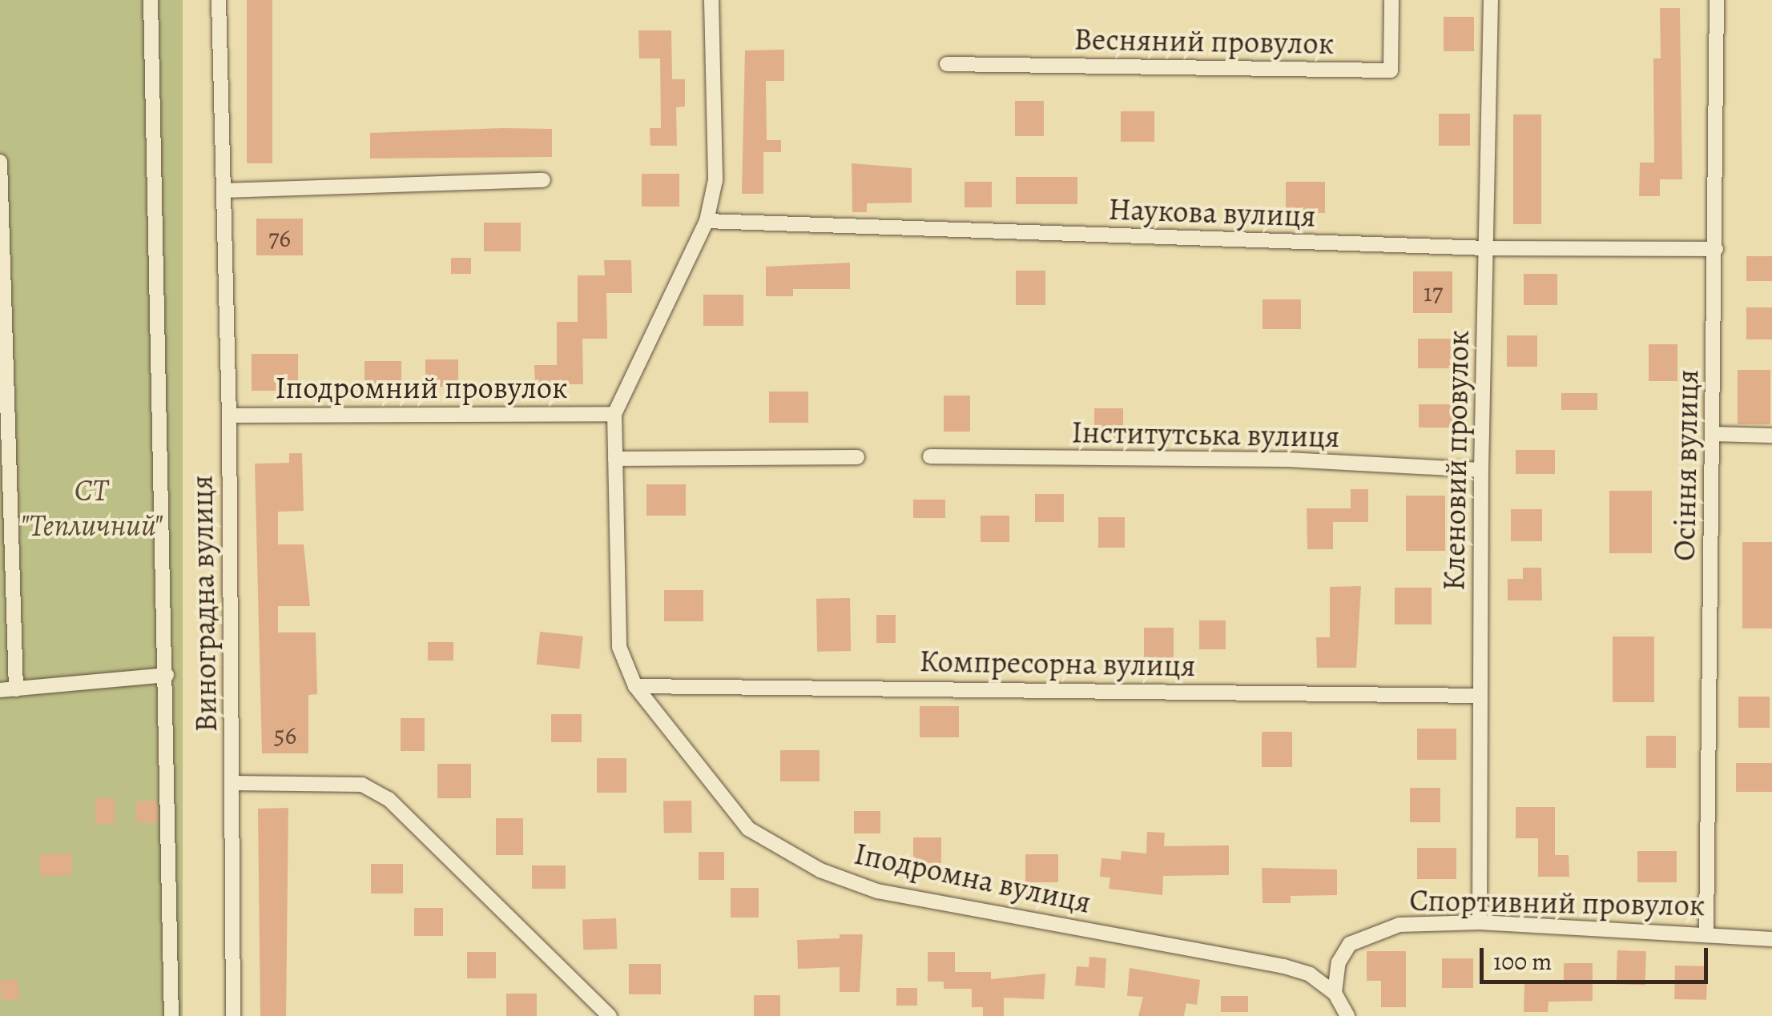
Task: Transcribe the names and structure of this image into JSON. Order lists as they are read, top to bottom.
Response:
{
  "streets": {
    "street": [
      "Весняний провулок",
      "Наукова вулиця",
      "Іподромний провулок",
      "Інститутська вулиця",
      "Кленовий провулок",
      "Осіння вулиця",
      "Виноградна вулиця",
      "Компресорна вулиця",
      "Іподромна вулиця",
      "Спортивний провулок"
    ]
  },
  "crossings": [
    ["Наукова вулиця", "Кленовий провулок"],
    ["Наукова вулиця", "Осіння вулиця"],
    ["Наукова вулиця", "Іподромна вулиця"],
    ["Іподромний провулок", "Виноградна вулиця"],
    ["Іподромний провулок", "Іподромна вулиця"],
    ["Інститутська вулиця", "Кленовий провулок"],
    ["Кленовий провулок", "Компресорна вулиця"],
    ["Кленовий провулок", "Спортивний провулок"],
    ["Осіння вулиця", "Спортивний провулок"],
    ["Компресорна вулиця", "Іподромна вулиця"],
    ["Іподромна вулиця", "Спортивний провулок"]
  ],
  "parks": ["СТ \"Тепличний\""],
  "house_numbers": ["76", "17", "56"],
  "scale_bar": "100 m"
}
